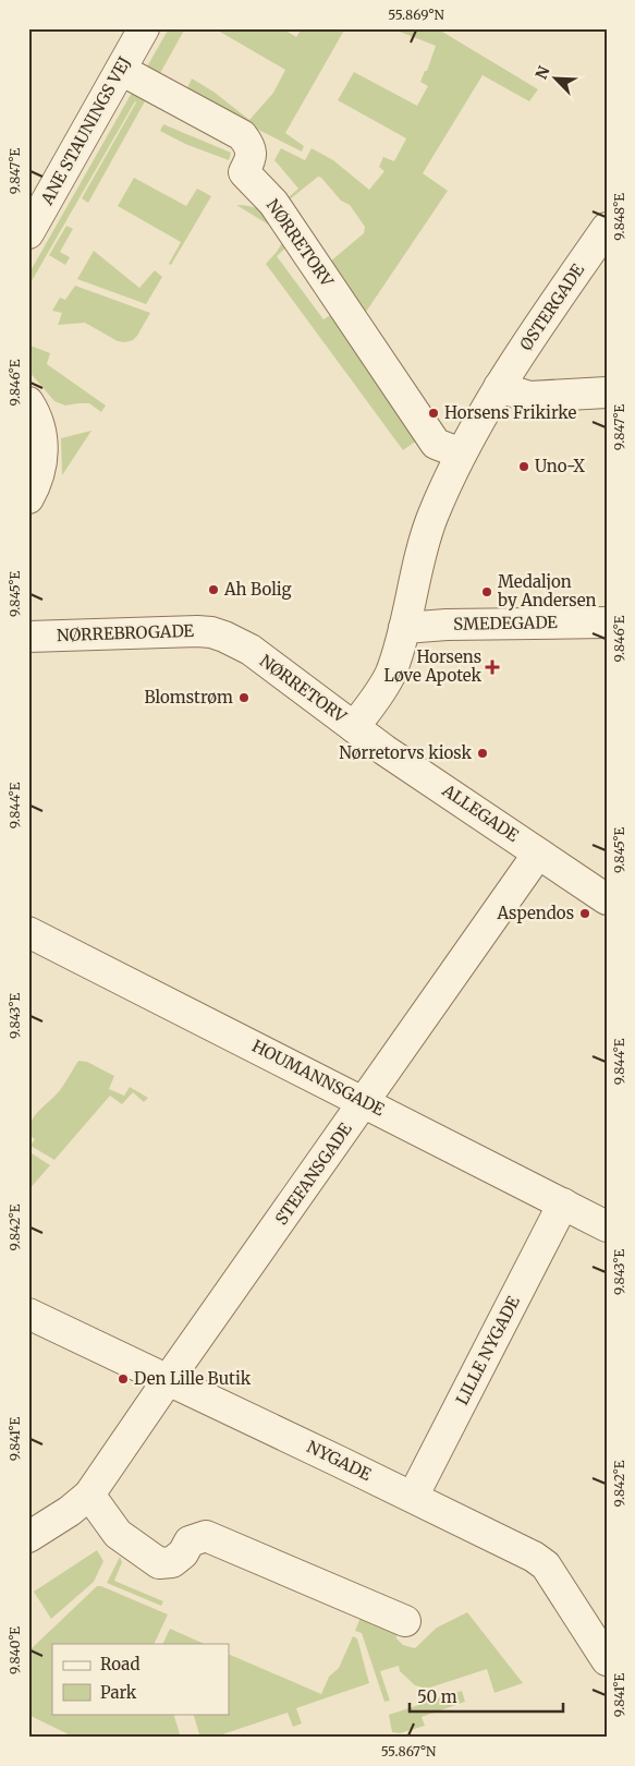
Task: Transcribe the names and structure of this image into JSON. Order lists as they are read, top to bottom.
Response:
{
  "streets": {
    "street": [
      "ANE STAUNINGS VEJ",
      "NØRRETORV",
      "ØSTERGADE",
      "SMEDEGADE",
      "NØRREBROGADE",
      "ALLEGADE",
      "HOUMANNSGADE",
      "STEFANSGADE",
      "LILLE NYGADE",
      "NYGADE"
    ]
  },
  "crossings": [
    ["ANE STAUNINGS VEJ", "NØRRETORV"],
    ["NØRRETORV", "ØSTERGADE"],
    ["NØRRETORV", "SMEDEGADE"],
    ["NØRRETORV", "NØRREBROGADE"],
    ["NØRRETORV", "ALLEGADE"],
    ["ALLEGADE", "STEFANSGADE"],
    ["HOUMANNSGADE", "STEFANSGADE"],
    ["HOUMANNSGADE", "LILLE NYGADE"],
    ["STEFANSGADE", "NYGADE"],
    ["LILLE NYGADE", "NYGADE"]
  ],
  "places": {
    "other": [
      "Horsens Frikirke",
      "Uno-X",
      "Ah Bolig",
      "Medaljon by Andersen",
      "Blomstrøm",
      "Nørretorvs kiosk",
      "Aspendos",
      "Den Lille Butik"
    ],
    "health": ["Horsens Løve Apotek"]
  },
  "legend": ["Road", "Park"],
  "scale_bar": "50 m",
  "north": "top left",
  "coordinates": [
    "55.869°N",
    "9.847°E",
    "9.848°E",
    "9.846°E",
    "9.845°E",
    "9.844°E",
    "9.843°E",
    "9.842°E",
    "9.841°E",
    "9.840°E",
    "55.867°N"
  ]
}
